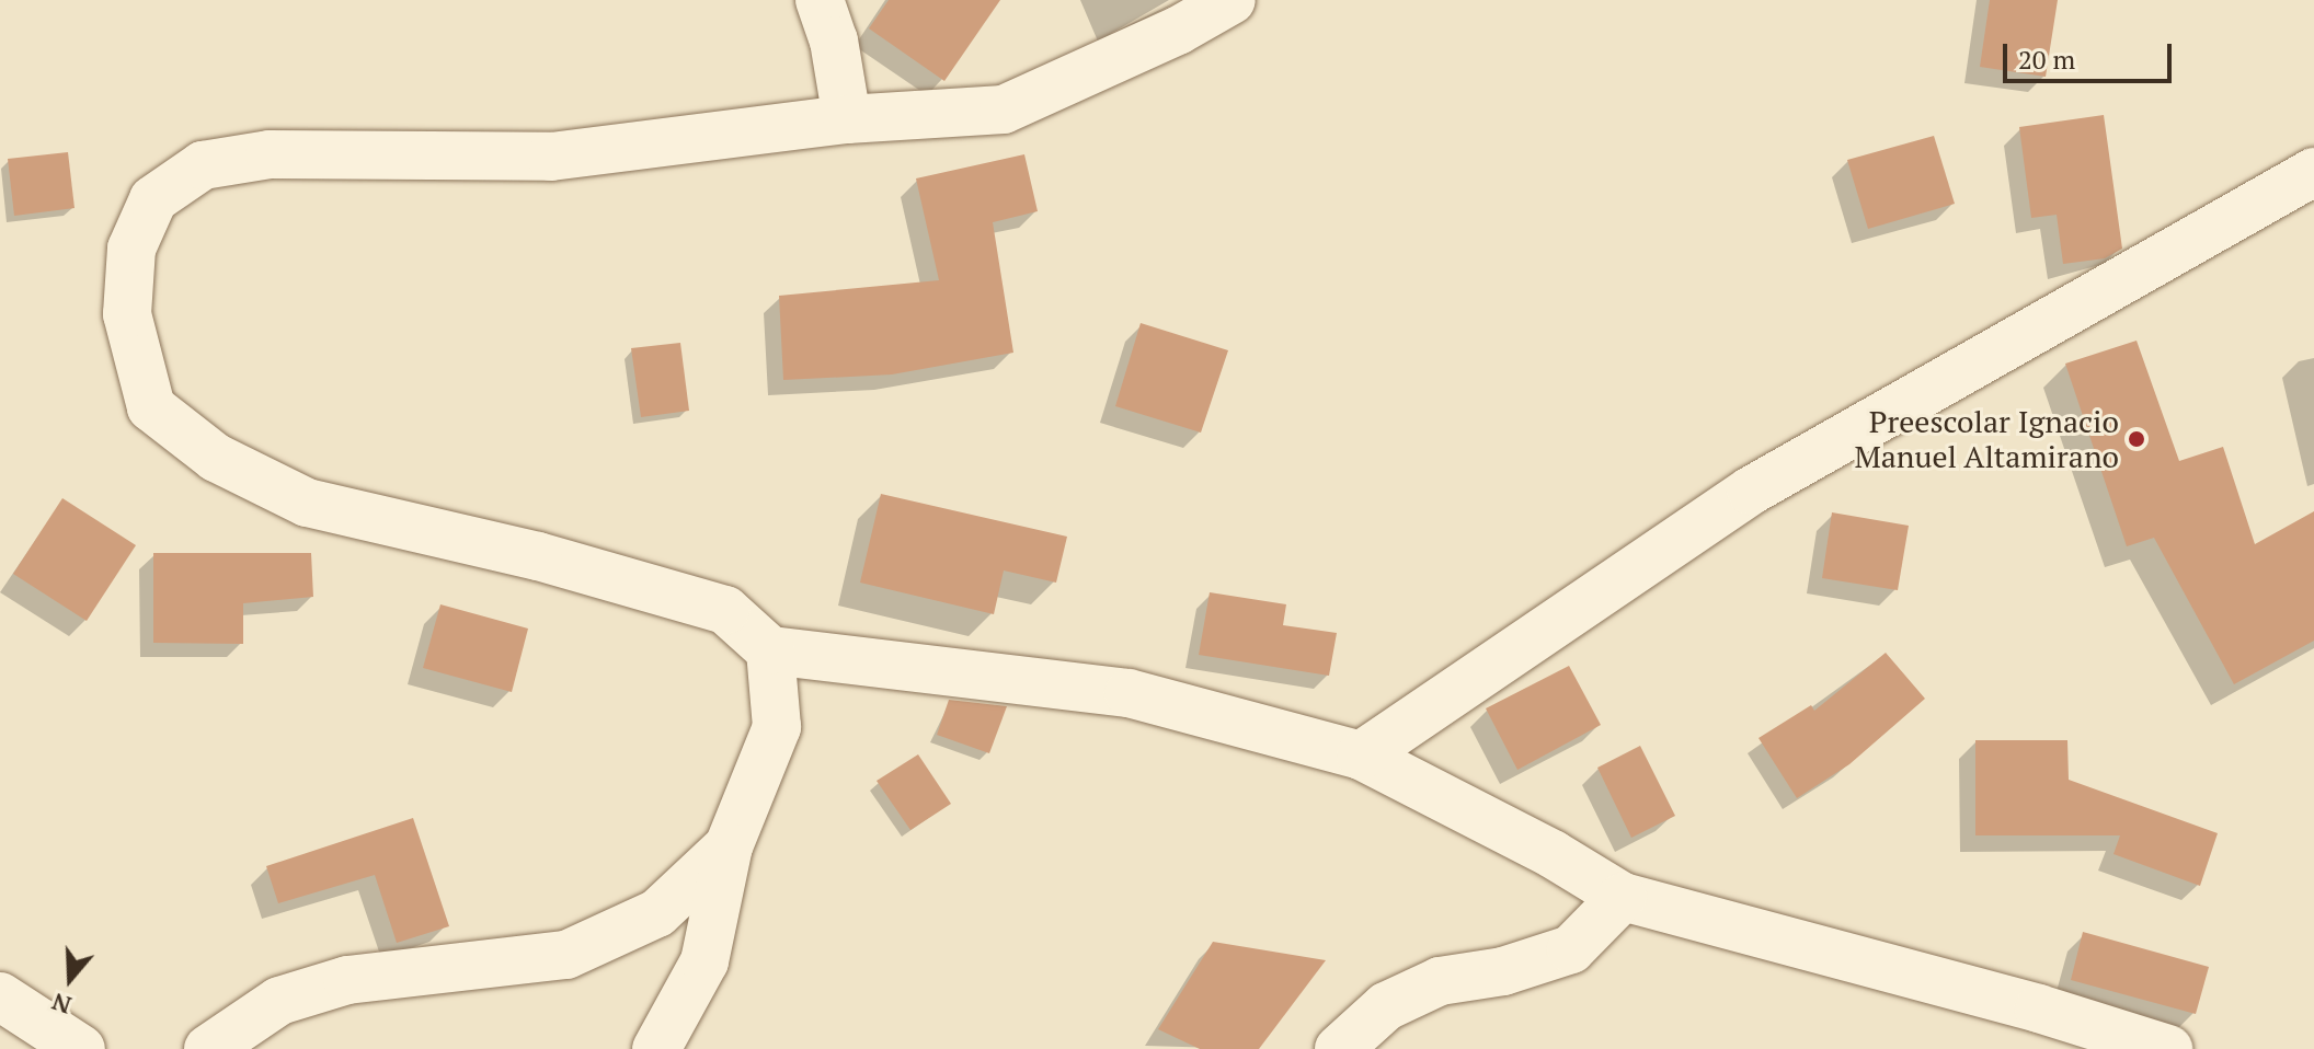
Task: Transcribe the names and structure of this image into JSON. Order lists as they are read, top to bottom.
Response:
{
  "places": ["Preescolar Ignacio Manuel Altamirano"],
  "scale_bar": "20 m",
  "north": "bottom"
}
